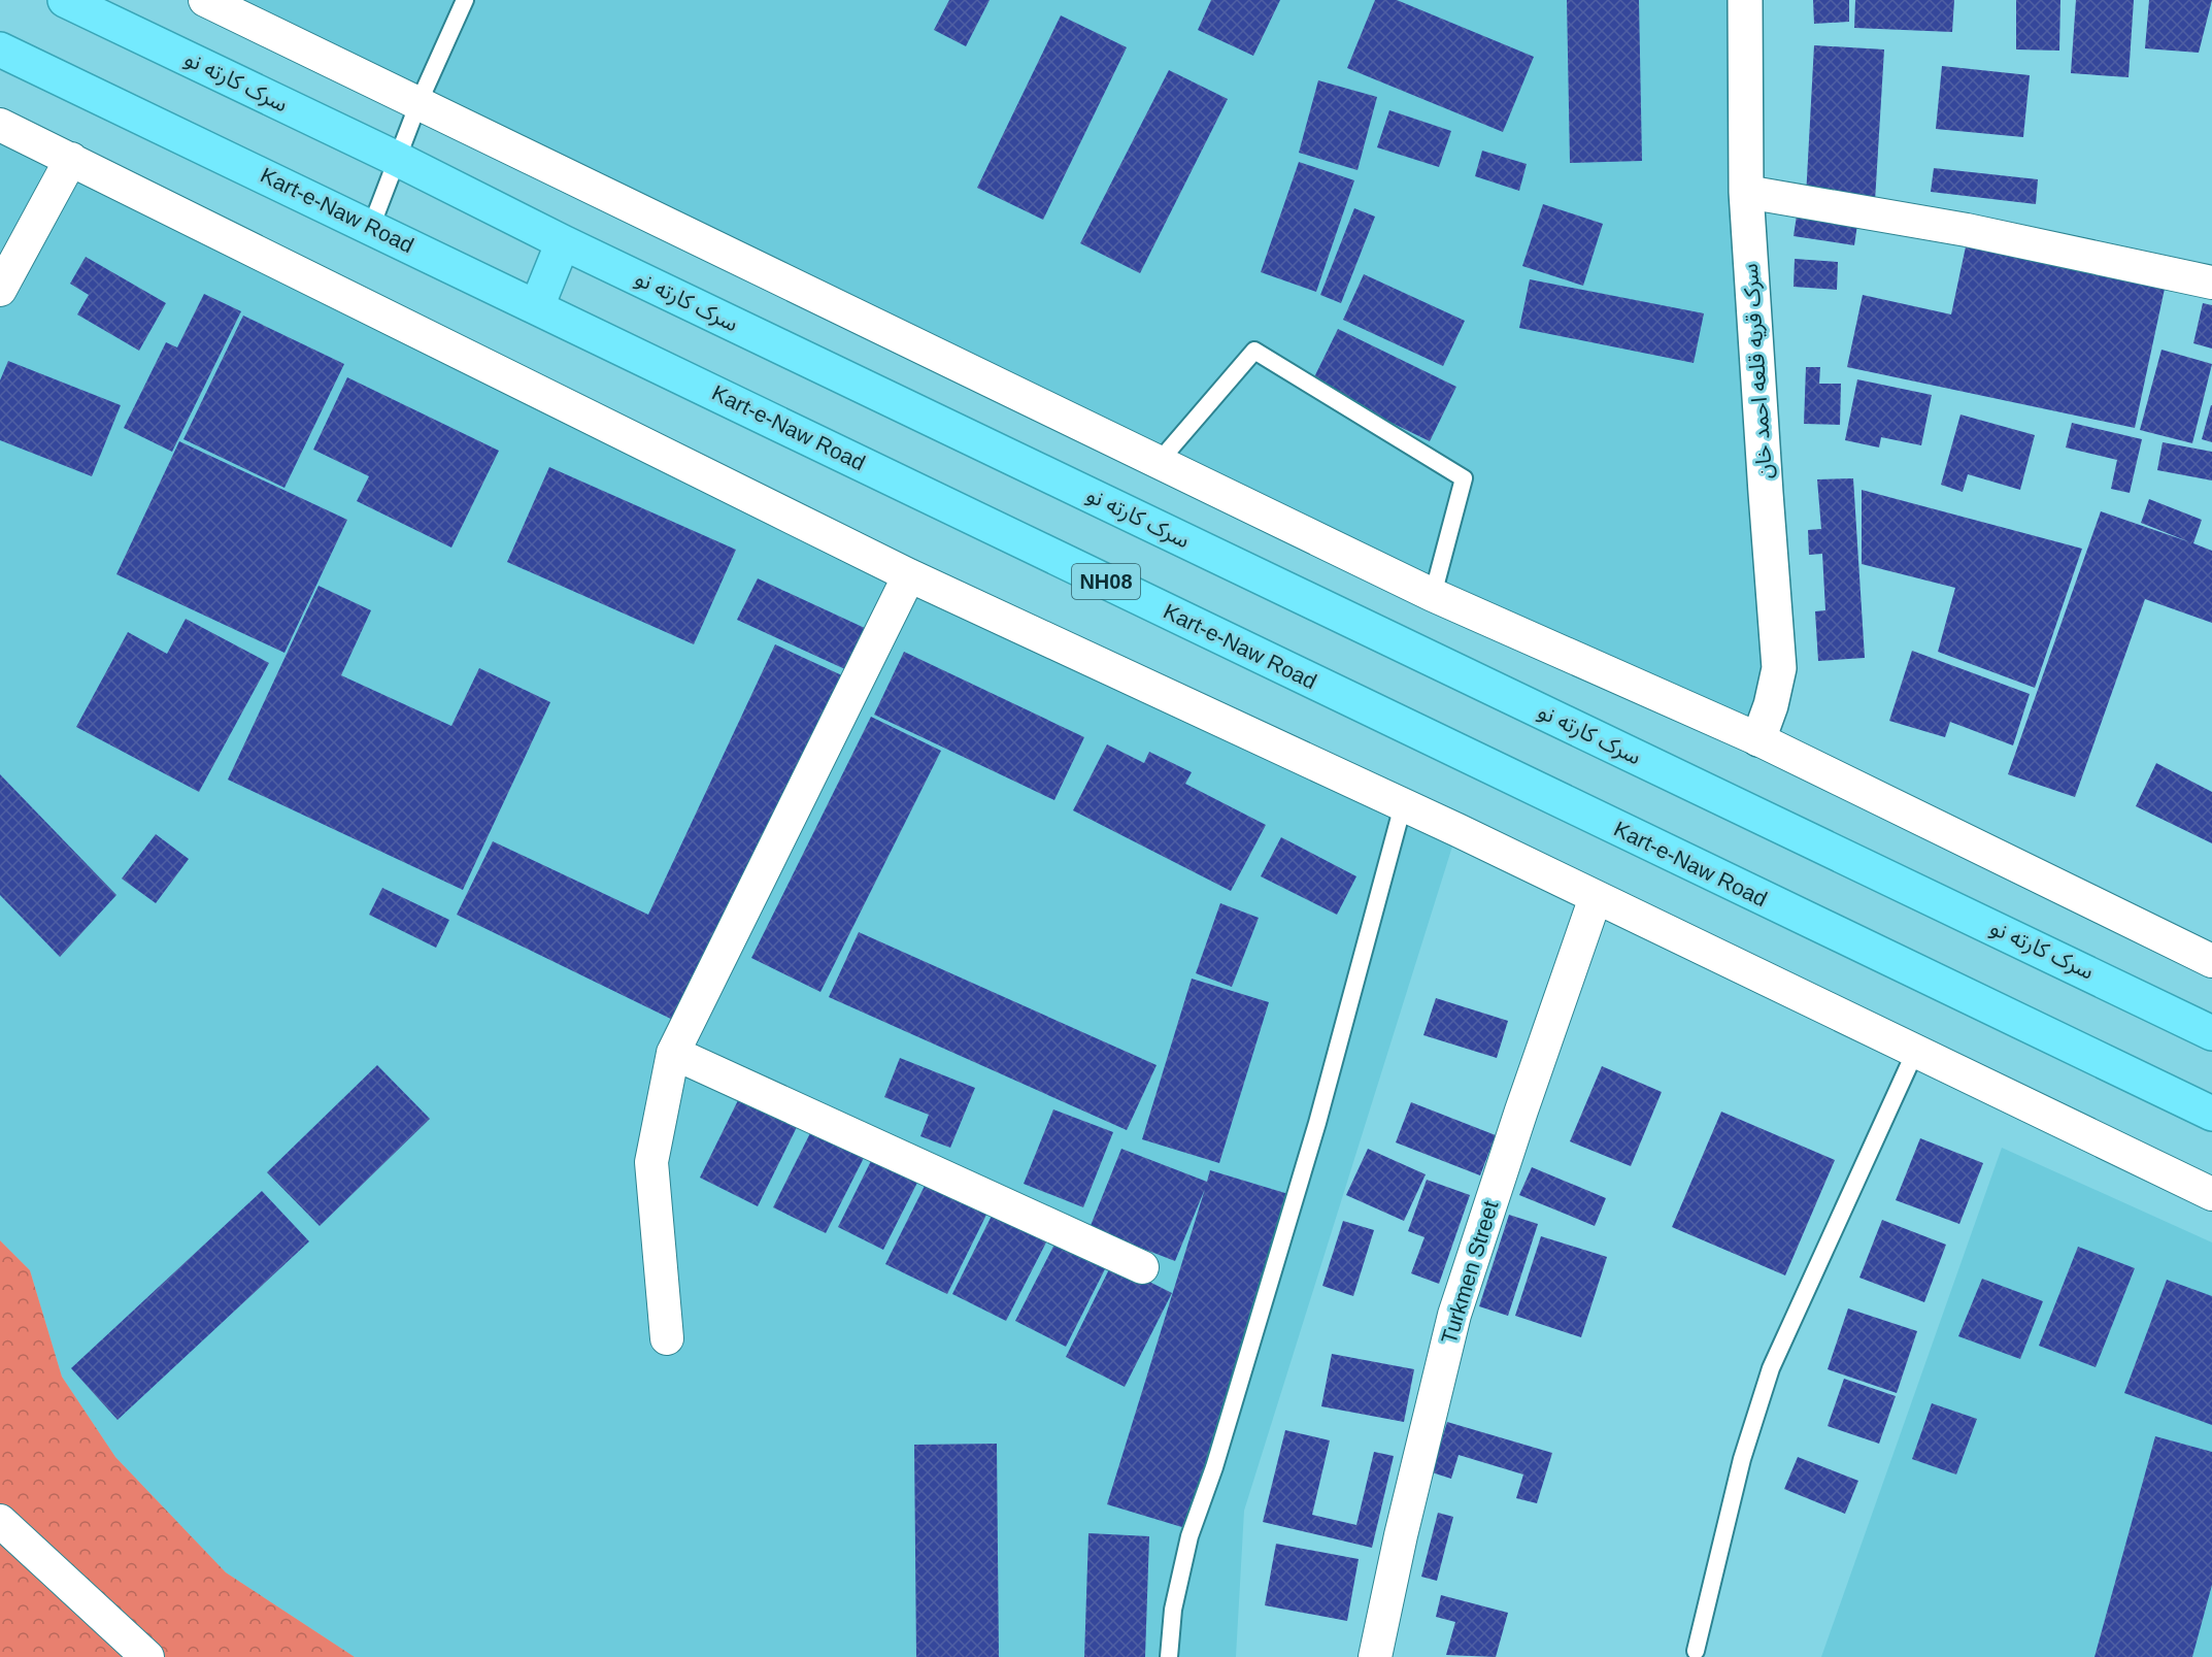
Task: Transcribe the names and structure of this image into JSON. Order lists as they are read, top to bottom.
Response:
{
  "streets": {
    "highway": ["سرک کارته نو", "Kart-e-Naw Road", "NH08"],
    "street": ["سرک قریه قلعه احمد خان", "Turkmen Street"]
  }
}
